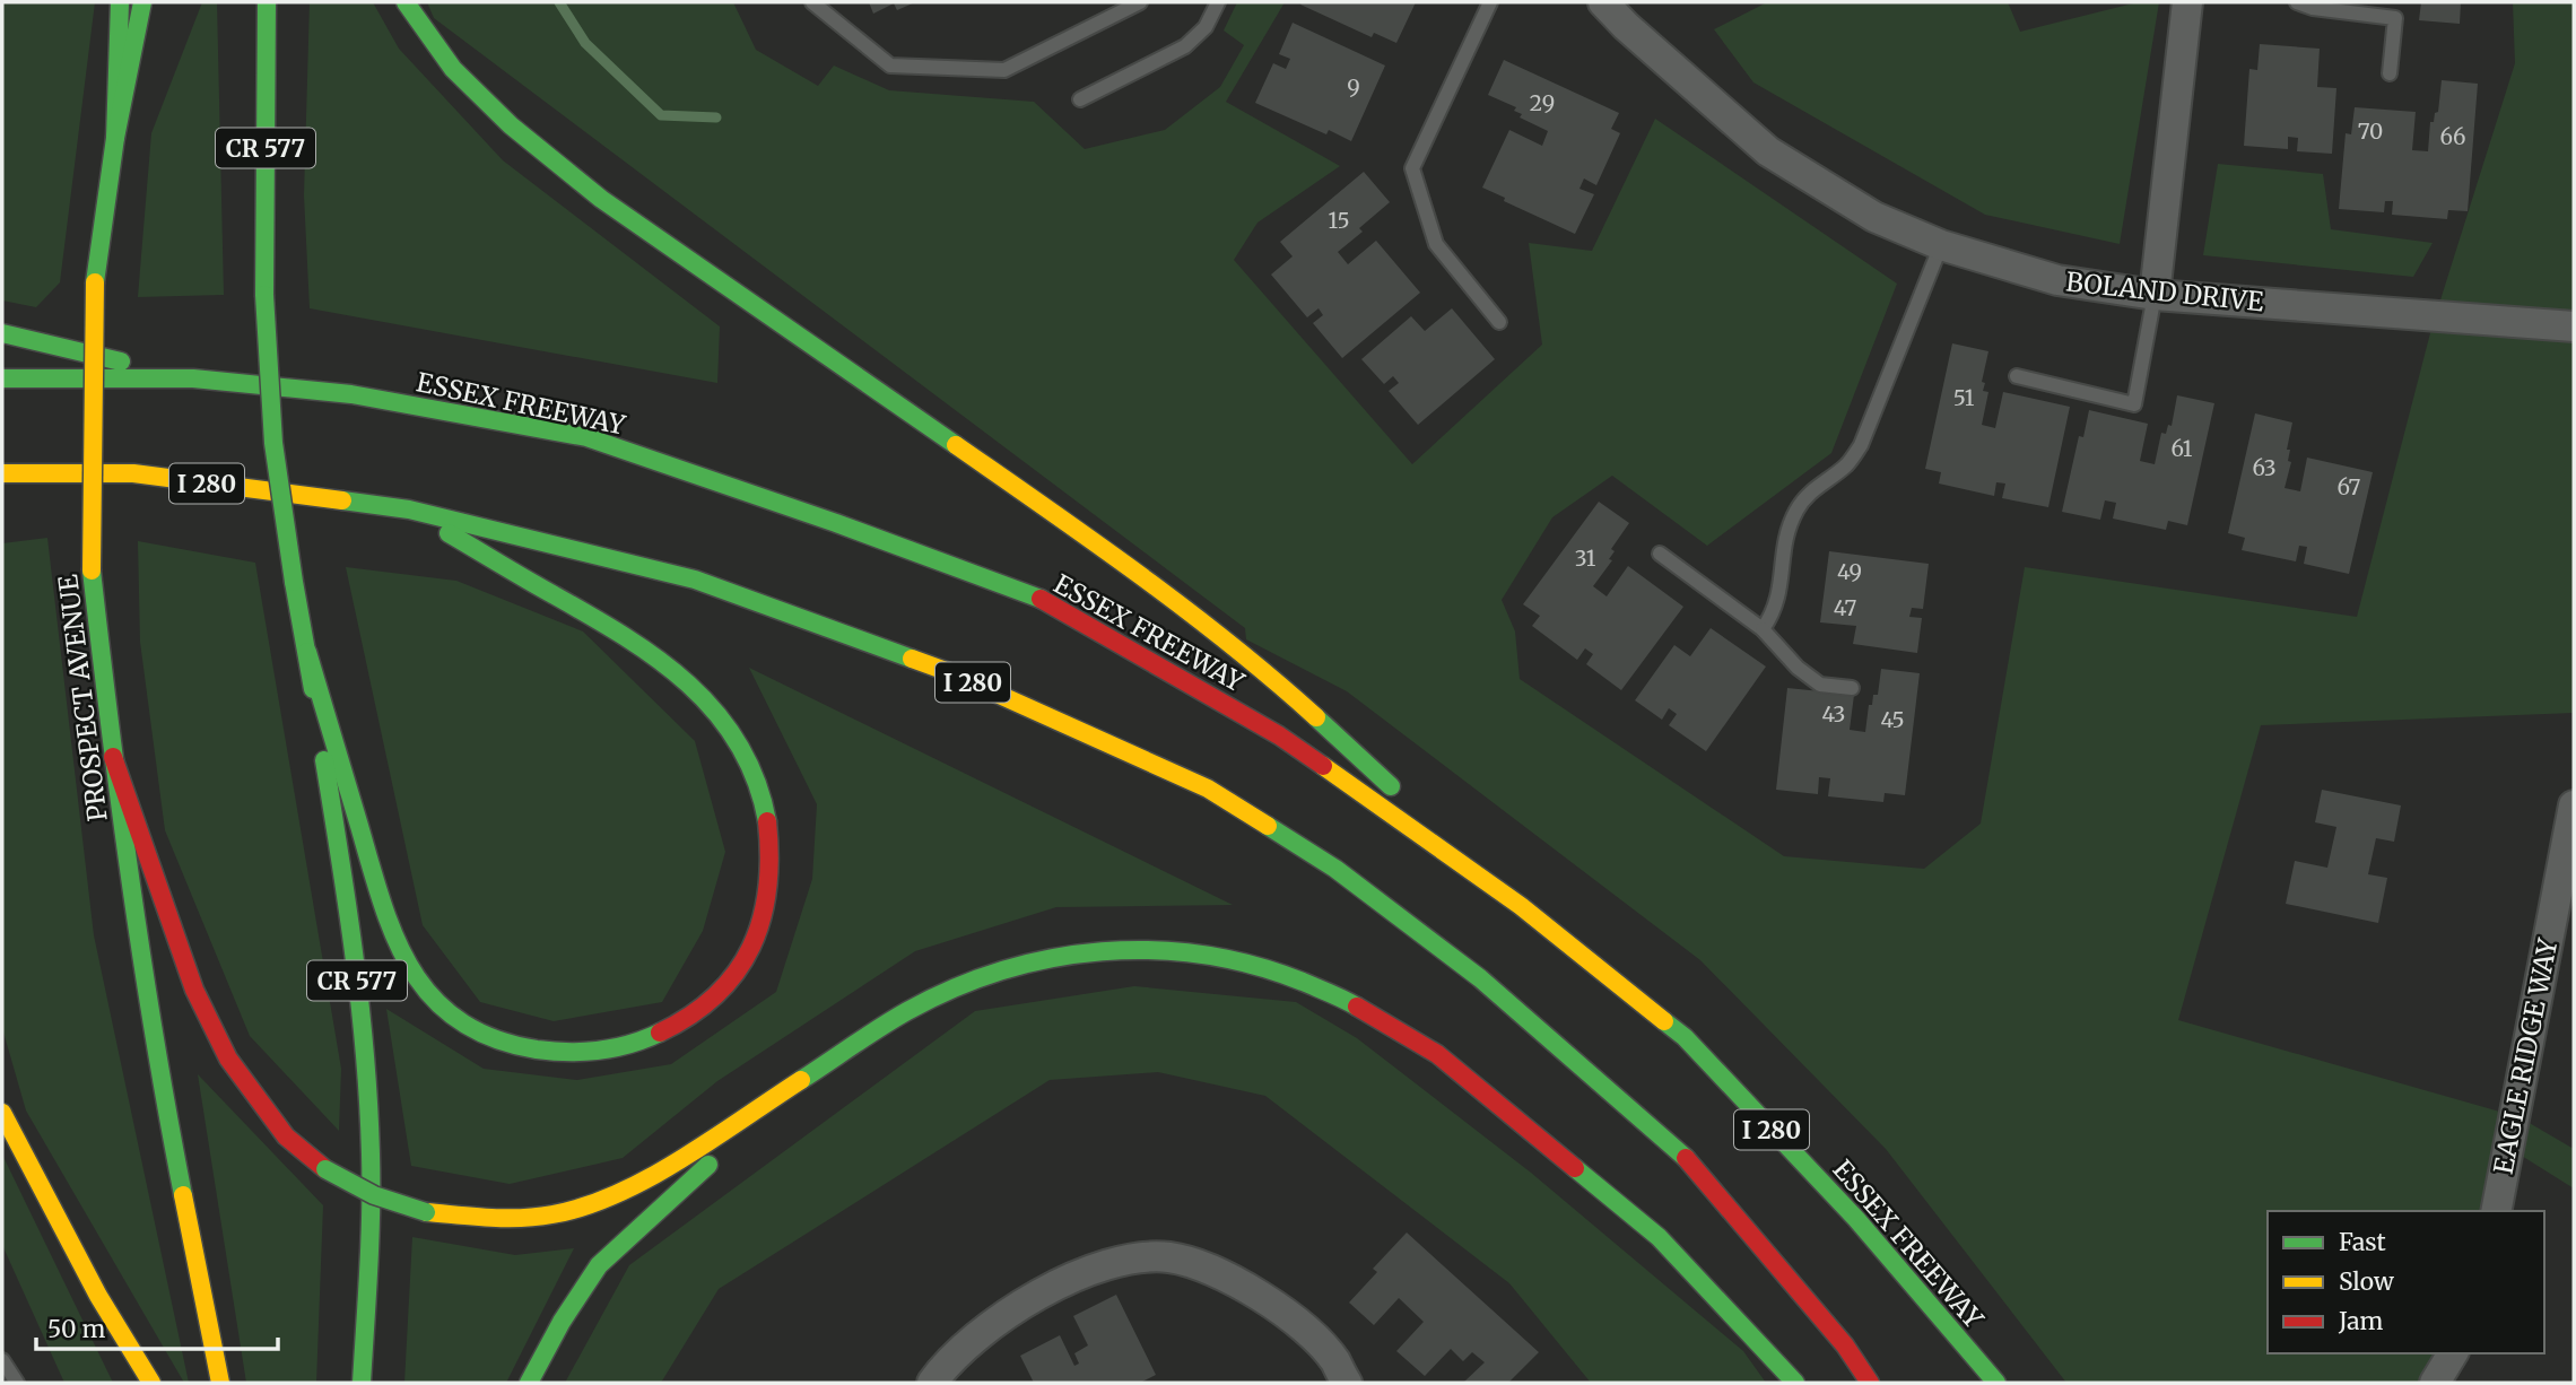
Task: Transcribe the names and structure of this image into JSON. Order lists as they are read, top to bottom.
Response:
{
  "streets": {
    "main road": [
      "CR 577",
      "ESSEX FREEWAY",
      "I 280",
      "PROSPECT AVENUE"
    ],
    "street": ["BOLAND DRIVE", "EAGLE RIDGE WAY"]
  },
  "house_numbers": [
    "9",
    "29",
    "70",
    "66",
    "15",
    "51",
    "61",
    "63",
    "67",
    "31",
    "49",
    "47",
    "43",
    "45"
  ],
  "legend": ["Fast", "Slow", "Jam"],
  "scale_bar": "50 m"
}
